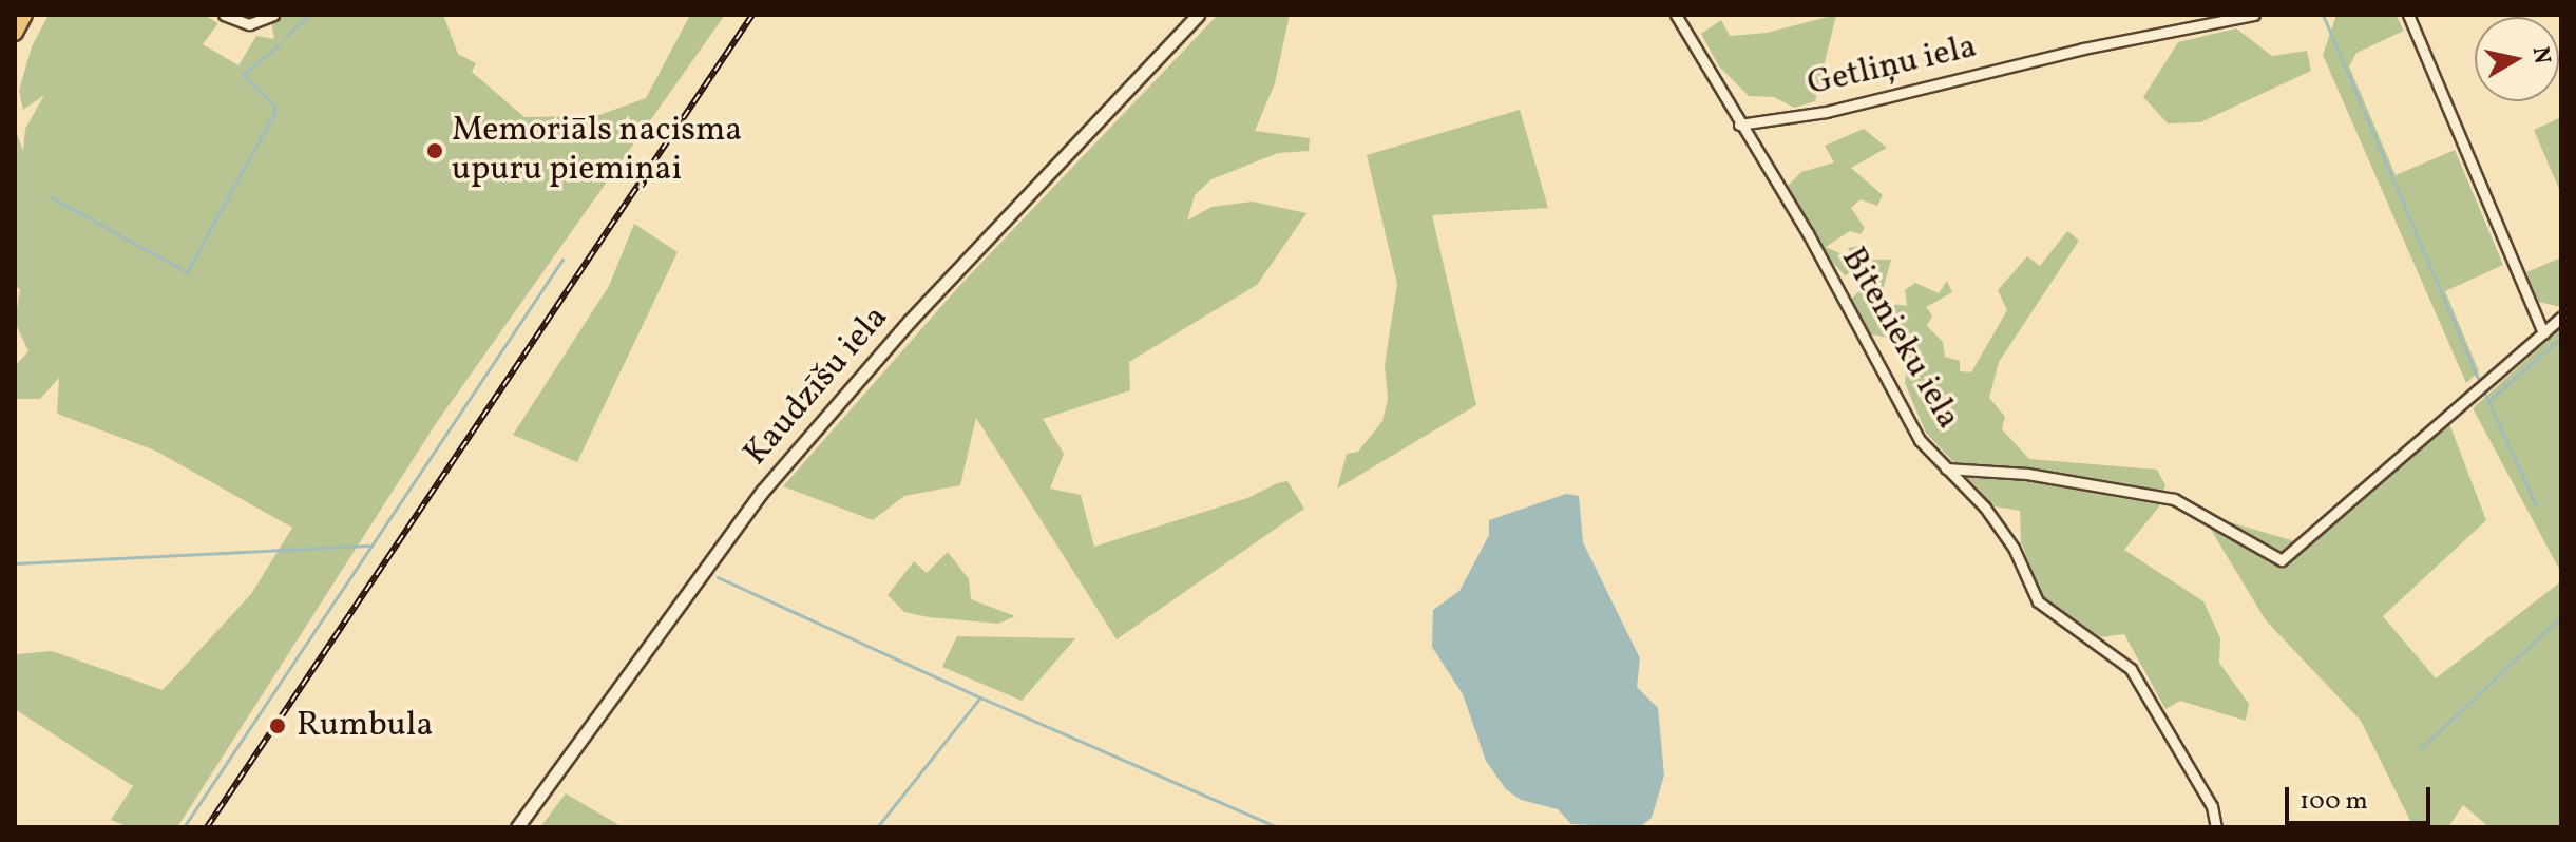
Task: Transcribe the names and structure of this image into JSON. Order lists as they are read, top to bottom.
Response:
{
  "streets": {
    "street": ["Getliņu iela", "Bitenieku iela", "Kaudzīšu iela"]
  },
  "crossings": [
    ["Getliņu iela", "Bitenieku iela"]
  ],
  "places": ["Memoriāls nacisma upuru piemiņai", "Rumbula"],
  "scale_bar": "100 m",
  "north": "right"
}
